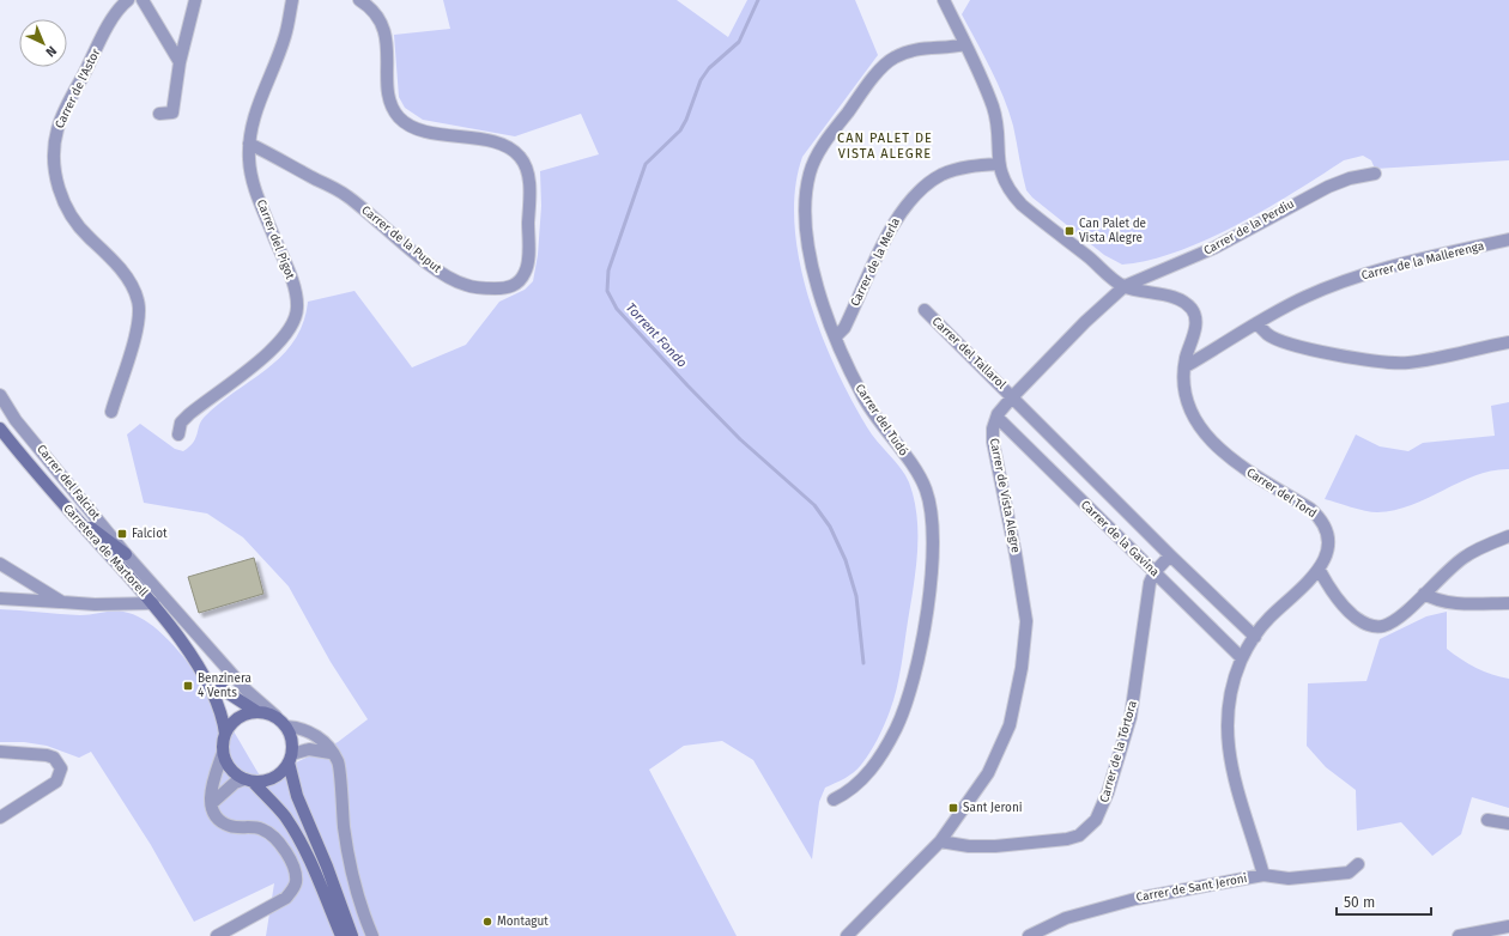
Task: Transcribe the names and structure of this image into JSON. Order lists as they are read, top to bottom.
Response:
{
  "streets": {
    "main road": ["Carretera de Martorell"],
    "street": [
      "Carrer de l'Astor",
      "Carrer de la Perdiu",
      "Carrer del Pigot",
      "Carrer de la Puput",
      "Carrer de la Mallerenga",
      "Carrer de la Merla",
      "Carrer del Tallarol",
      "Carrer del Tudó",
      "Carrer del Falciot",
      "Carrer del Tord",
      "Carrer de Vista Alegre",
      "Carrer de la Gavina",
      "Carrer de la Tórtora",
      "Carrer de Sant Jeroni"
    ]
  },
  "crossings": [
    ["Carrer de la Perdiu", "Carrer del Tord"],
    ["Carrer de la Perdiu", "Carrer de Vista Alegre"],
    ["Carrer del Pigot", "Carrer de la Puput"],
    ["Carrer de la Mallerenga", "Carrer del Tord"],
    ["Carrer de la Merla", "Carrer del Tudó"],
    ["Carrer del Tallarol", "Carrer de Vista Alegre"],
    ["Carrer del Tallarol", "Carrer de la Gavina"],
    ["Carrer del Falciot", "Carretera de Martorell"],
    ["Carrer del Tord", "Carrer de Vista Alegre"],
    ["Carrer del Tord", "Carrer de la Gavina"],
    ["Carrer del Tord", "Carrer de Sant Jeroni"],
    ["Carrer de Vista Alegre", "Carrer de la Gavina"],
    ["Carrer de Vista Alegre", "Carrer de la Tórtora"],
    ["Carrer de la Gavina", "Carrer de la Tórtora"]
  ],
  "districts": ["CAN PALET DE VISTA ALEGRE"],
  "water": ["Torrent Fondo"],
  "places": {
    "transit": [
      "Can Palet de Vista Alegre",
      "Falciot",
      "Benzinera 4 Vents",
      "Sant Jeroni"
    ],
    "other": ["Montagut"]
  },
  "scale_bar": "50 m",
  "north": "bottom right"
}
